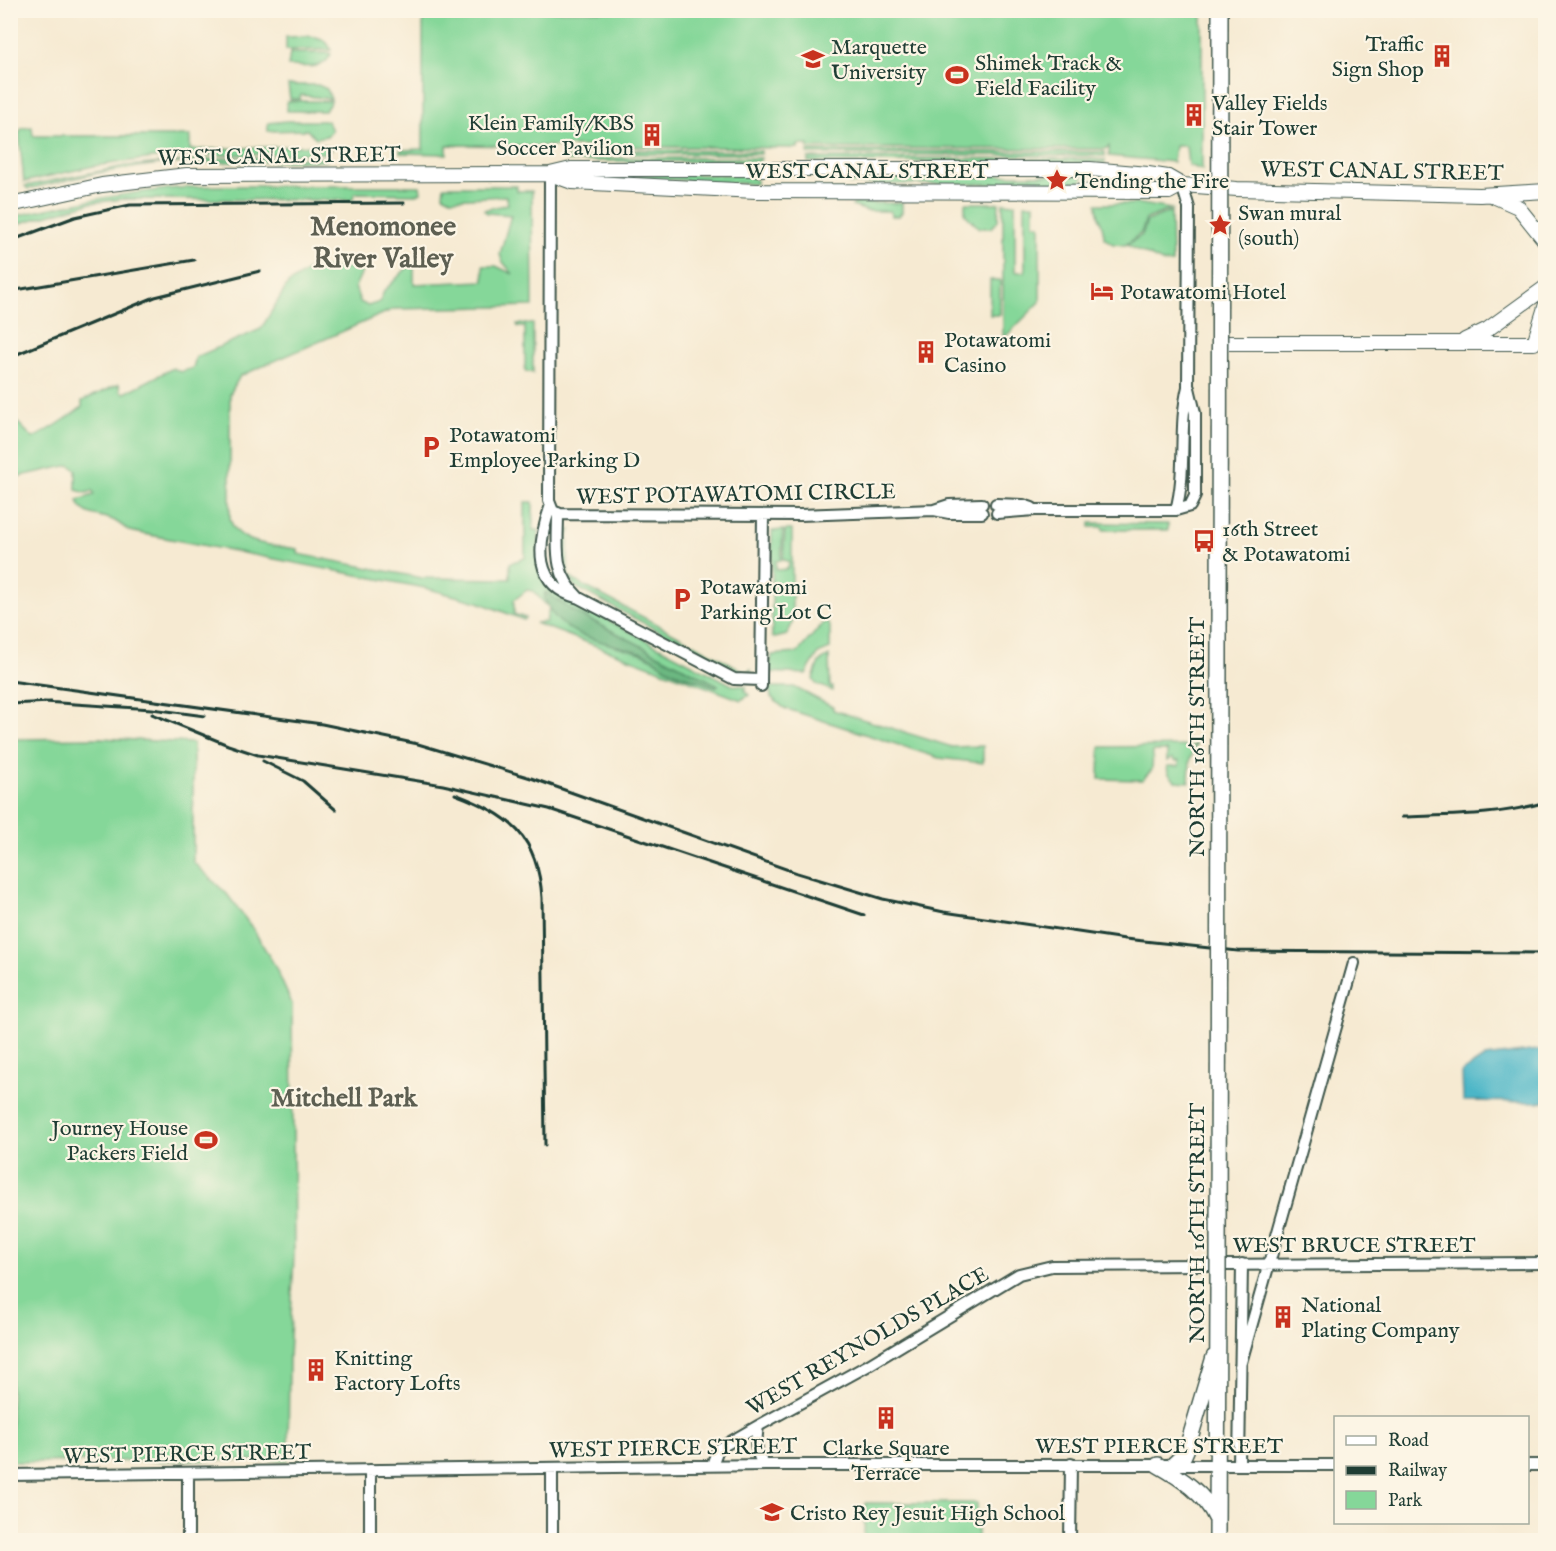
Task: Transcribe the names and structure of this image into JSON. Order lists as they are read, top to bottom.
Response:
{
  "streets": {
    "main road": ["NORTH 16TH STREET"],
    "street": [
      "WEST CANAL STREET",
      "WEST POTAWATOMI CIRCLE",
      "WEST BRUCE STREET",
      "WEST REYNOLDS PLACE",
      "WEST PIERCE STREET"
    ]
  },
  "crossings": [
    ["WEST CANAL STREET", "WEST POTAWATOMI CIRCLE"],
    ["NORTH 16TH STREET", "WEST PIERCE STREET"],
    ["WEST BRUCE STREET", "WEST REYNOLDS PLACE"],
    ["WEST REYNOLDS PLACE", "WEST PIERCE STREET"]
  ],
  "districts": ["Menomonee River Valley", "Mitchell Park"],
  "places": {
    "building": [
      "Traffic Sign Shop",
      "Valley Fields Stair Tower",
      "Klein Family/KBS Soccer Pavilion",
      "Potawatomi Casino",
      "National Plating Company",
      "Knitting Factory Lofts",
      "Clarke Square Terrace"
    ],
    "school or university": ["Marquette University", "Cristo Rey Jesuit High School"],
    "sports": ["Shimek Track & Field Facility", "Journey House Packers Field"],
    "place": ["Tending the Fire", "Swan mural (south)"],
    "hotel": ["Potawatomi Hotel"],
    "parking": ["Potawatomi Employee Parking D", "Potawatomi Parking Lot C"],
    "bus stop": ["16th Street & Potawatomi"]
  },
  "legend": ["Road", "Railway", "Park"]
}
